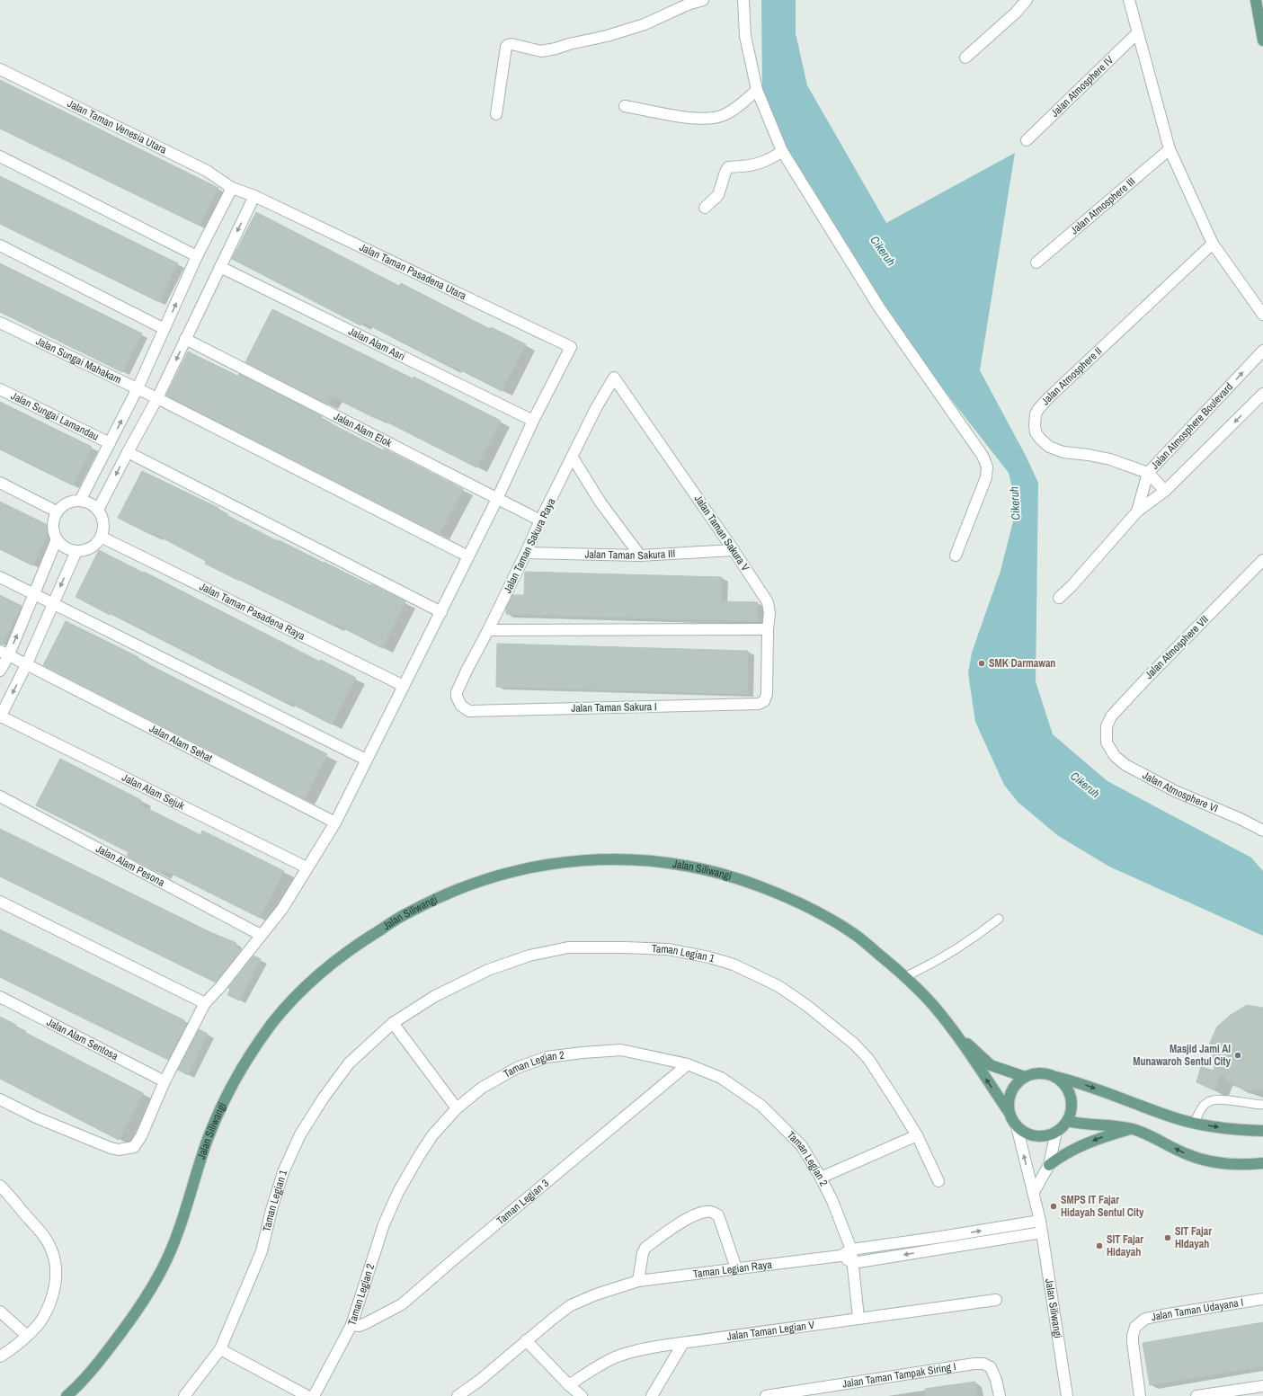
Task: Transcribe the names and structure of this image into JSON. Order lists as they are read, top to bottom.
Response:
{
  "streets": {
    "main road": ["Jalan Siliwangi"],
    "street": [
      "Jalan Atmosphere IV",
      "Jalan Taman Venesia Utara",
      "Jalan Atmosphere III",
      "Jalan Taman Pasadena Utara",
      "Jalan Alam Asri",
      "Jalan Sungai Mahakam",
      "Jalan Atmosphere II",
      "Jalan Sungai Lamandau",
      "Jalan Atmosphere Boulevard",
      "Jalan Alam Elok",
      "Jalan Taman Sakura V",
      "Jalan Taman Sakura Raya",
      "Jalan Taman Sakura III",
      "Jalan Taman Pasadena Raya",
      "Jalan Atmosphere VII",
      "Jalan Taman Sakura I",
      "Jalan Alam Sehat",
      "Jalan Atmosphere VI",
      "Jalan Alam Sejuk",
      "Jalan Alam Pesona",
      "Taman Legian 1",
      "Jalan Alam Sentosa",
      "Taman Legian 2",
      "Taman Legian 3",
      "Taman Legian Raya",
      "Jalan Taman Udayana I",
      "Jalan Taman Legian V",
      "Jalan Taman Tampak Siring I"
    ]
  },
  "crossings": [
    ["Jalan Taman Venesia Utara", "Jalan Taman Pasadena Utara"],
    ["Jalan Taman Pasadena Utara", "Jalan Alam Asri"],
    ["Jalan Atmosphere II", "Jalan Atmosphere Boulevard"],
    ["Jalan Alam Elok", "Jalan Taman Sakura Raya"],
    ["Jalan Taman Sakura V", "Jalan Taman Sakura Raya"],
    ["Jalan Taman Sakura V", "Jalan Taman Sakura III"],
    ["Jalan Taman Sakura V", "Jalan Taman Sakura I"],
    ["Jalan Taman Sakura Raya", "Jalan Taman Sakura III"],
    ["Jalan Taman Sakura Raya", "Jalan Taman Sakura I"],
    ["Jalan Atmosphere VII", "Jalan Atmosphere VI"],
    ["Jalan Siliwangi", "Taman Legian Raya"],
    ["Taman Legian 2", "Taman Legian 3"],
    ["Taman Legian 2", "Taman Legian Raya"]
  ],
  "water": ["Cikeruh"],
  "places": [
    "SMK Darmawan",
    "Masjid Jami Al Munawaroh Sentul City",
    "SMPS IT Fajar Hidayah Sentul City",
    "SIT Fajar HIdayah",
    "SIT Fajar Hidayah"
  ]
}
